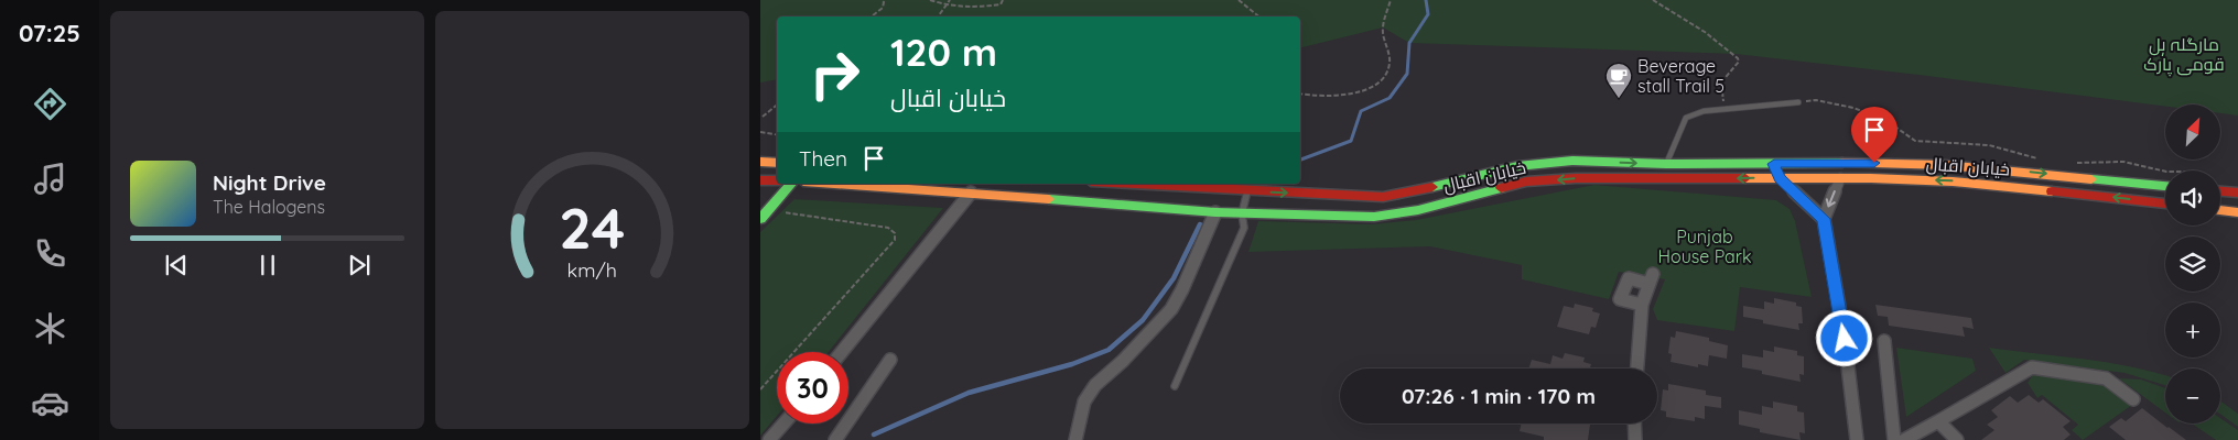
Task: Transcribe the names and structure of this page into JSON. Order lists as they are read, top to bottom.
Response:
{
  "streets": {
    "main road": ["خیابان اقبال"]
  },
  "parks": ["مارگلہ ہل قومی پارک", "Punjab House Park"],
  "places": {
    "cafe": ["Beverage stall Trail 5"]
  },
  "north": "top right",
  "page": {
    "tabs": "07:25",
    "turn": ["120 m", "خیابان اقبال"],
    "map_buttons": ["+", "−"],
    "then": "Then",
    "song": ["Night Drive", "The Halogens"],
    "limit": "30",
    "trip": "07:26 · 1 min · 170 m",
    "gauge": ["24", "km/h"]
  }
}
